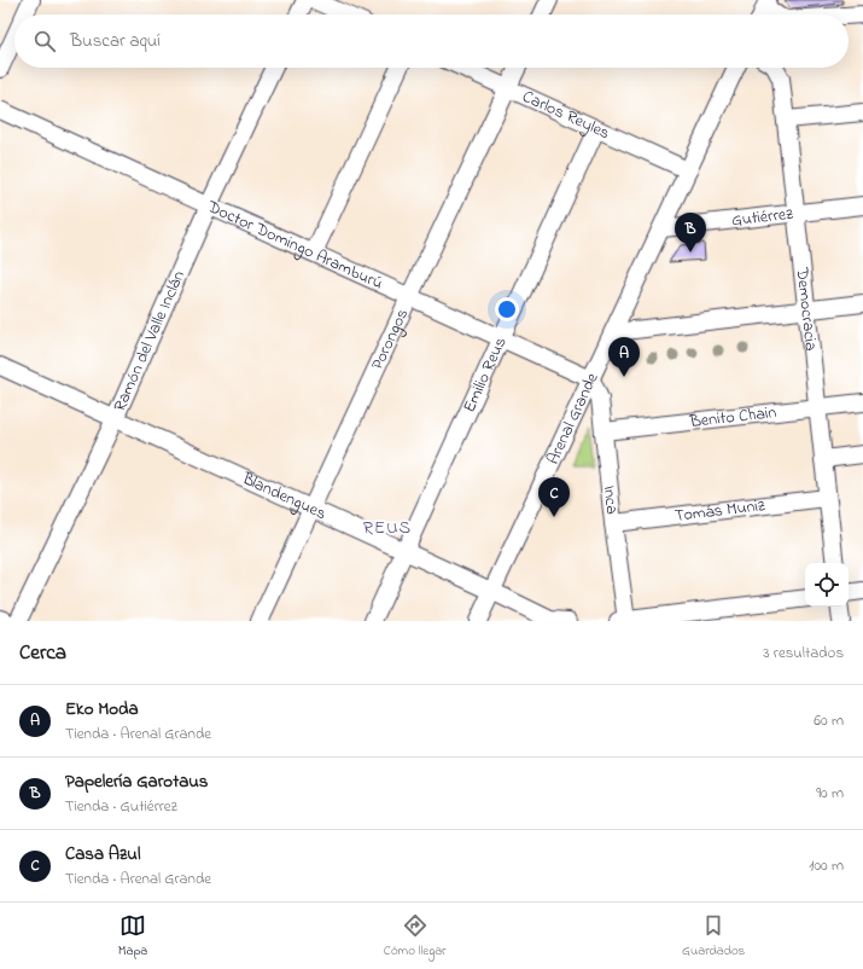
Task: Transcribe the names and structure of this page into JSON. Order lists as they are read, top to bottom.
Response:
{
  "streets": {
    "street": [
      "Carlos Reyles",
      "Gutiérrez",
      "Doctor Domingo Aramburú",
      "Democracia",
      "Porongos",
      "Ramón del Valle Inclán",
      "Emilio Reus",
      "Benito Chain",
      "Arenal Grande",
      "Blandengues",
      "Inca",
      "Tomás Muniz"
    ]
  },
  "crossings": [
    ["Carlos Reyles", "Porongos"],
    ["Carlos Reyles", "Emilio Reus"],
    ["Carlos Reyles", "Arenal Grande"],
    ["Gutiérrez", "Democracia"],
    ["Gutiérrez", "Arenal Grande"],
    ["Doctor Domingo Aramburú", "Porongos"],
    ["Doctor Domingo Aramburú", "Ramón del Valle Inclán"],
    ["Doctor Domingo Aramburú", "Emilio Reus"],
    ["Doctor Domingo Aramburú", "Arenal Grande"],
    ["Doctor Domingo Aramburú", "Inca"],
    ["Democracia", "Benito Chain"],
    ["Democracia", "Tomás Muniz"],
    ["Porongos", "Blandengues"],
    ["Ramón del Valle Inclán", "Blandengues"],
    ["Emilio Reus", "Blandengues"],
    ["Benito Chain", "Inca"],
    ["Arenal Grande", "Blandengues"],
    ["Arenal Grande", "Inca"],
    ["Inca", "Tomás Muniz"]
  ],
  "districts": ["REUS"],
  "page": {
    "search": "Buscar aquí",
    "pins": ["B", "A", "C"],
    "heading": ["Cerca", "3 resultados"],
    "list": [
      {
        "mark": "A",
        "name": "Eko Moda",
        "note": "Tienda · Arenal Grande",
        "value": "60 m"
      },
      {
        "mark": "B",
        "name": "Papelería Garotaus",
        "note": "Tienda · Gutiérrez",
        "value": "90 m"
      },
      {
        "mark": "C",
        "name": "Casa Azul",
        "note": "Tienda · Arenal Grande",
        "value": "100 m"
      }
    ],
    "nav": ["Mapa", "Cómo llegar", "Guardados"]
  }
}
